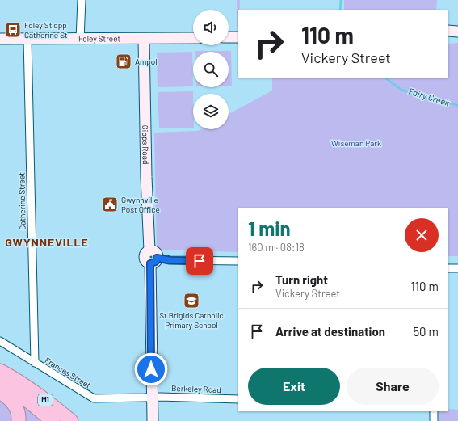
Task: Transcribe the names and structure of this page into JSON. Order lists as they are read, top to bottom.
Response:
{
  "streets": {
    "highway": ["M1"],
    "main road": ["Foley Street", "Gipps Road"],
    "street": ["Catherine Street", "Frances Street", "Berkeley Road"]
  },
  "crossings": [
    ["Foley Street", "Gipps Road"],
    ["Foley Street", "Catherine Street"],
    ["Gipps Road", "Frances Street"],
    ["Gipps Road", "Berkeley Road"],
    ["Catherine Street", "Frances Street"],
    ["Frances Street", "Berkeley Road"]
  ],
  "districts": ["GWYNNEVILLE"],
  "water": ["Fairy Creek"],
  "parks": ["Wiseman Park"],
  "places": {
    "bus stop": ["Foley St opp Catherine St"],
    "fuel station": ["Ampol"],
    "public building": ["Gwynnville Post Office"],
    "school or university": ["St Brigids Catholic Primary School"]
  },
  "page": {
    "turn": ["110 m", "Vickery Street"],
    "heading": ["1 min", "160 m · 08:18"],
    "list": [
      {
        "name": "Turn right",
        "note": "Vickery Street",
        "value": "110 m"
      },
      {
        "name": "Arrive at destination",
        "value": "50 m"
      }
    ],
    "buttons": ["Exit", "Share"]
  }
}
